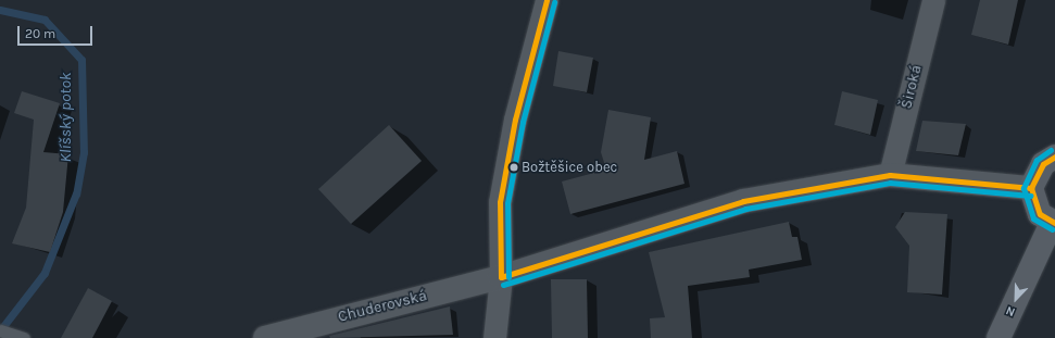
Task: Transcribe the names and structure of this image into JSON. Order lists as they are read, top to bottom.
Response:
{
  "streets": {
    "street": ["Široká", "Chuderovská"]
  },
  "water": ["Klíšský potok"],
  "places": ["Božtěšice obec"],
  "scale_bar": "20 m",
  "north": "bottom left"
}
